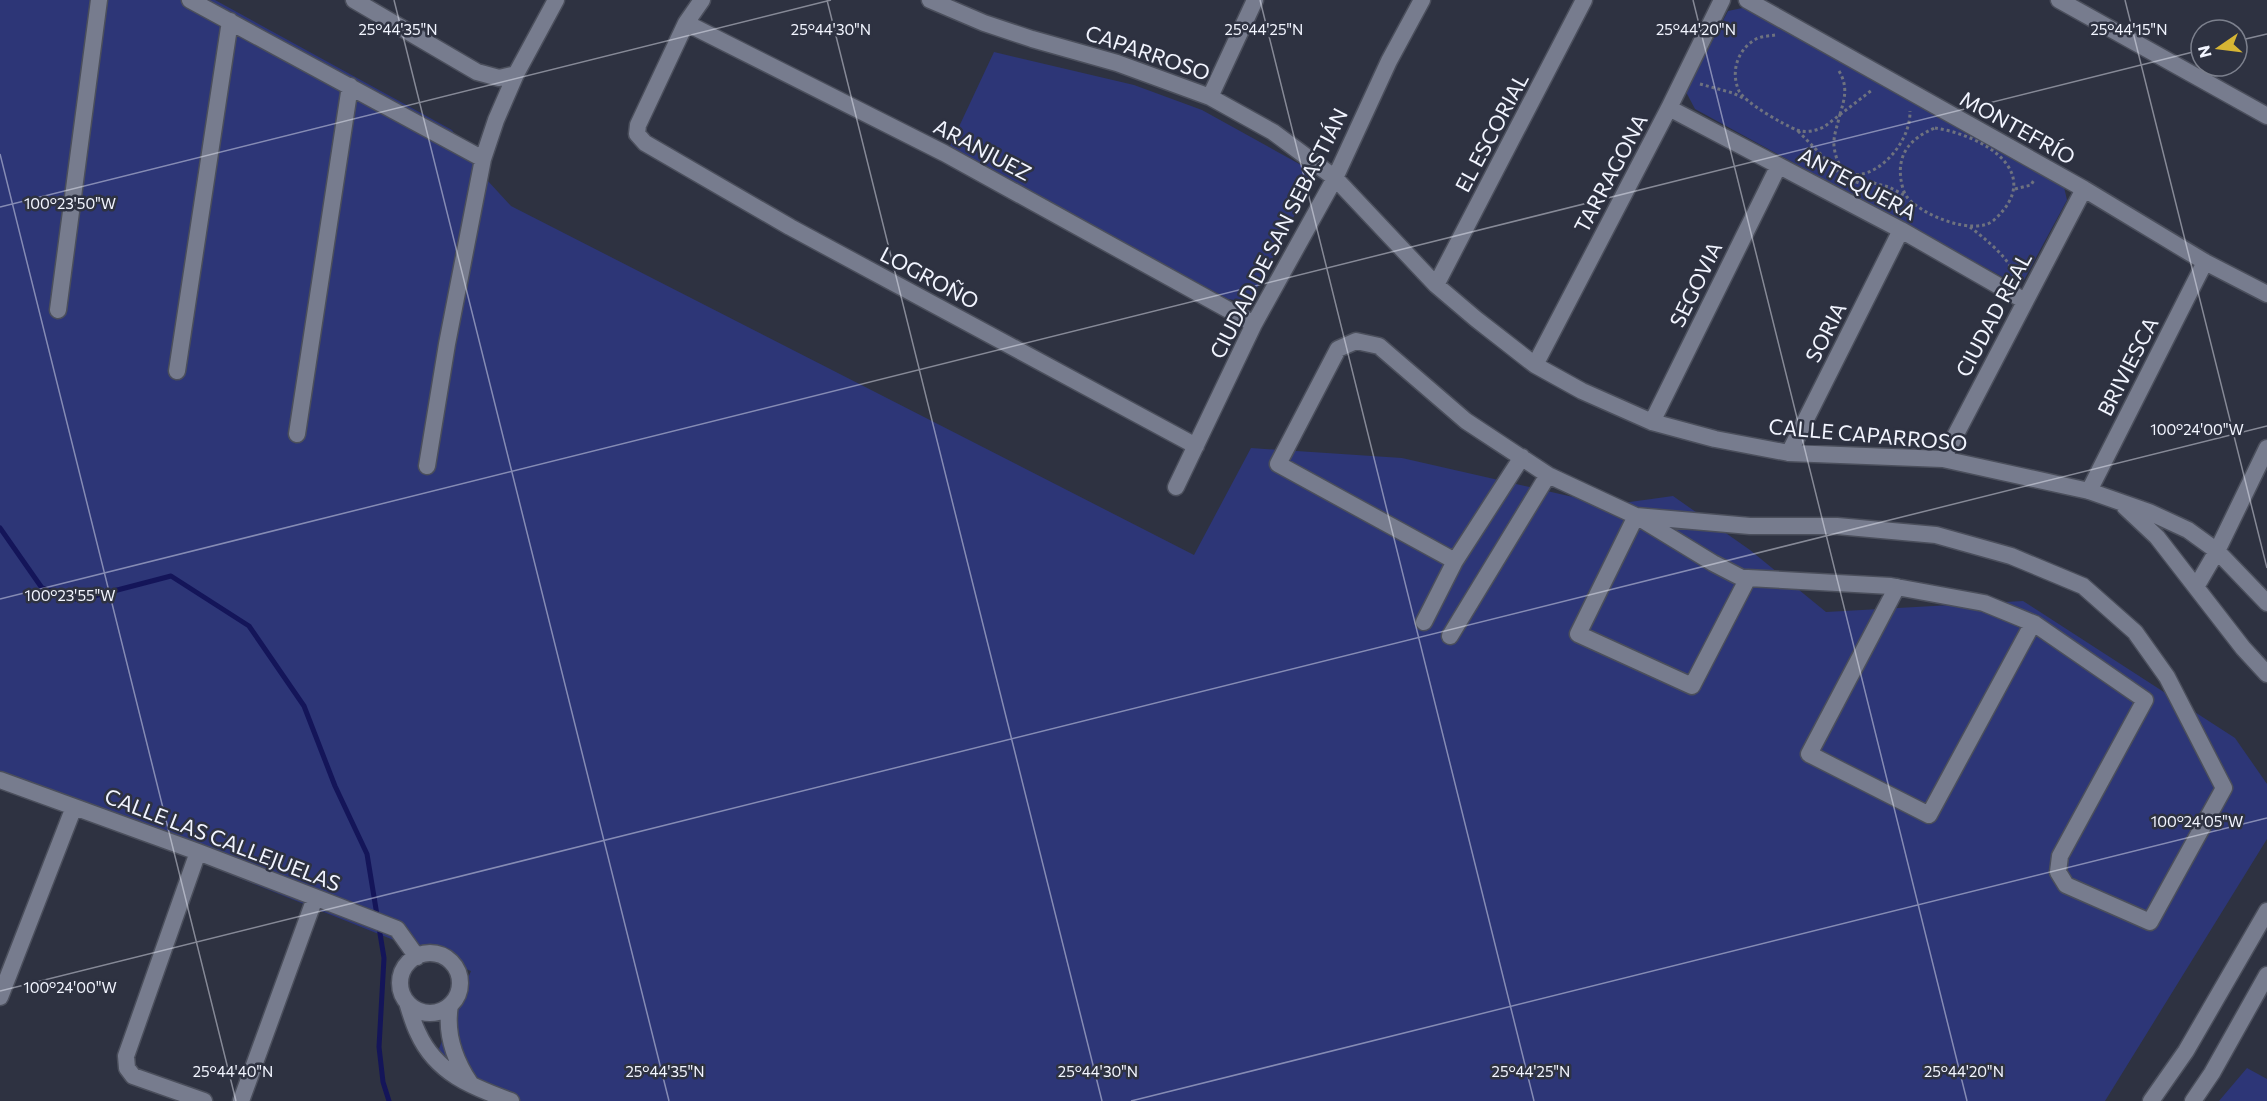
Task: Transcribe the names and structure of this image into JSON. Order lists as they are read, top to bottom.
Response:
{
  "streets": {
    "street": [
      "CAPARROSO",
      "MONTEFRÍO",
      "EL ESCORIAL",
      "ARANJUEZ",
      "TARRAGONA",
      "ANTEQUERA",
      "CIUDAD DE SAN SEBASTIÁN",
      "LOGROÑO",
      "SEGOVIA",
      "CIUDAD REAL",
      "SORIA",
      "BRIVIESCA",
      "CALLE CAPARROSO",
      "CALLE LAS CALLEJUELAS"
    ]
  },
  "crossings": [
    ["CAPARROSO", "CIUDAD DE SAN SEBASTIÁN"],
    ["CAPARROSO", "CALLE CAPARROSO"],
    ["MONTEFRÍO", "CIUDAD REAL"],
    ["MONTEFRÍO", "BRIVIESCA"],
    ["EL ESCORIAL", "CALLE CAPARROSO"],
    ["ARANJUEZ", "CIUDAD DE SAN SEBASTIÁN"],
    ["ARANJUEZ", "LOGROÑO"],
    ["TARRAGONA", "ANTEQUERA"],
    ["TARRAGONA", "CALLE CAPARROSO"],
    ["ANTEQUERA", "SEGOVIA"],
    ["ANTEQUERA", "CIUDAD REAL"],
    ["ANTEQUERA", "SORIA"],
    ["CIUDAD DE SAN SEBASTIÁN", "LOGROÑO"],
    ["CIUDAD DE SAN SEBASTIÁN", "CALLE CAPARROSO"],
    ["SEGOVIA", "CALLE CAPARROSO"],
    ["CIUDAD REAL", "CALLE CAPARROSO"],
    ["SORIA", "CALLE CAPARROSO"],
    ["BRIVIESCA", "CALLE CAPARROSO"]
  ],
  "north": "left",
  "coordinates": [
    "25°44'35\"N",
    "25°44'30\"N",
    "25°44'25\"N",
    "25°44'20\"N",
    "25°44'15\"N",
    "100°23'50\"W",
    "100°24'00\"W",
    "100°23'55\"W",
    "100°24'05\"W",
    "25°44'40\"N"
  ]
}
